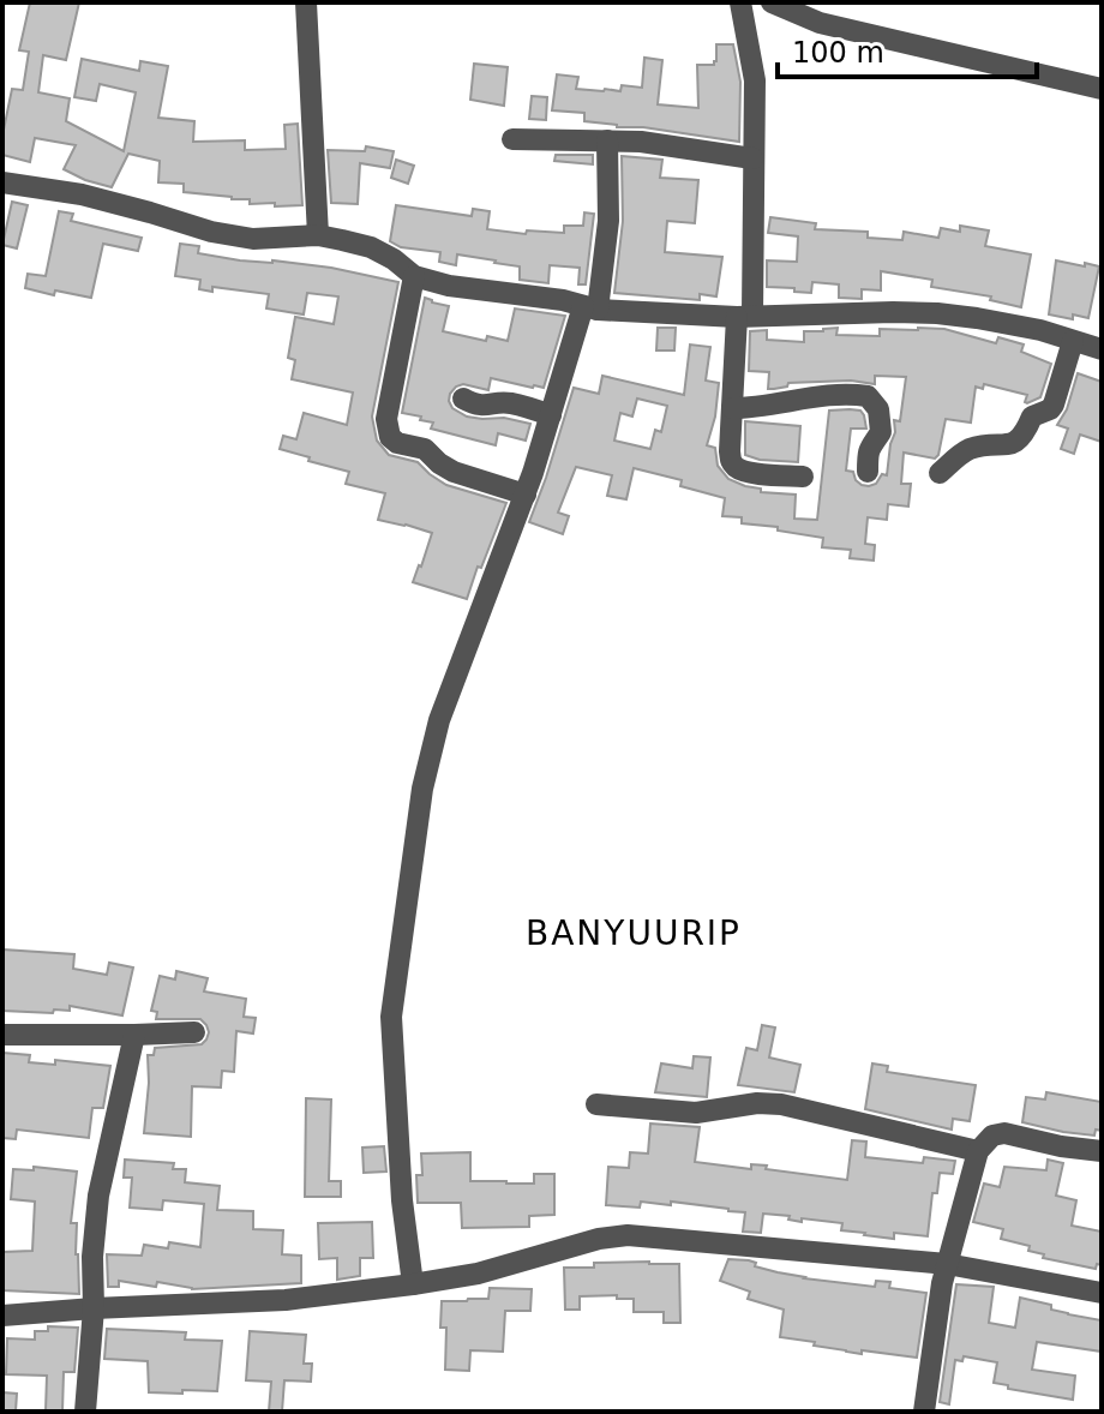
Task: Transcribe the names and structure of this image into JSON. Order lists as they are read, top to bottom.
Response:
{
  "districts": ["BANYUURIP"],
  "scale_bar": "100 m"
}
